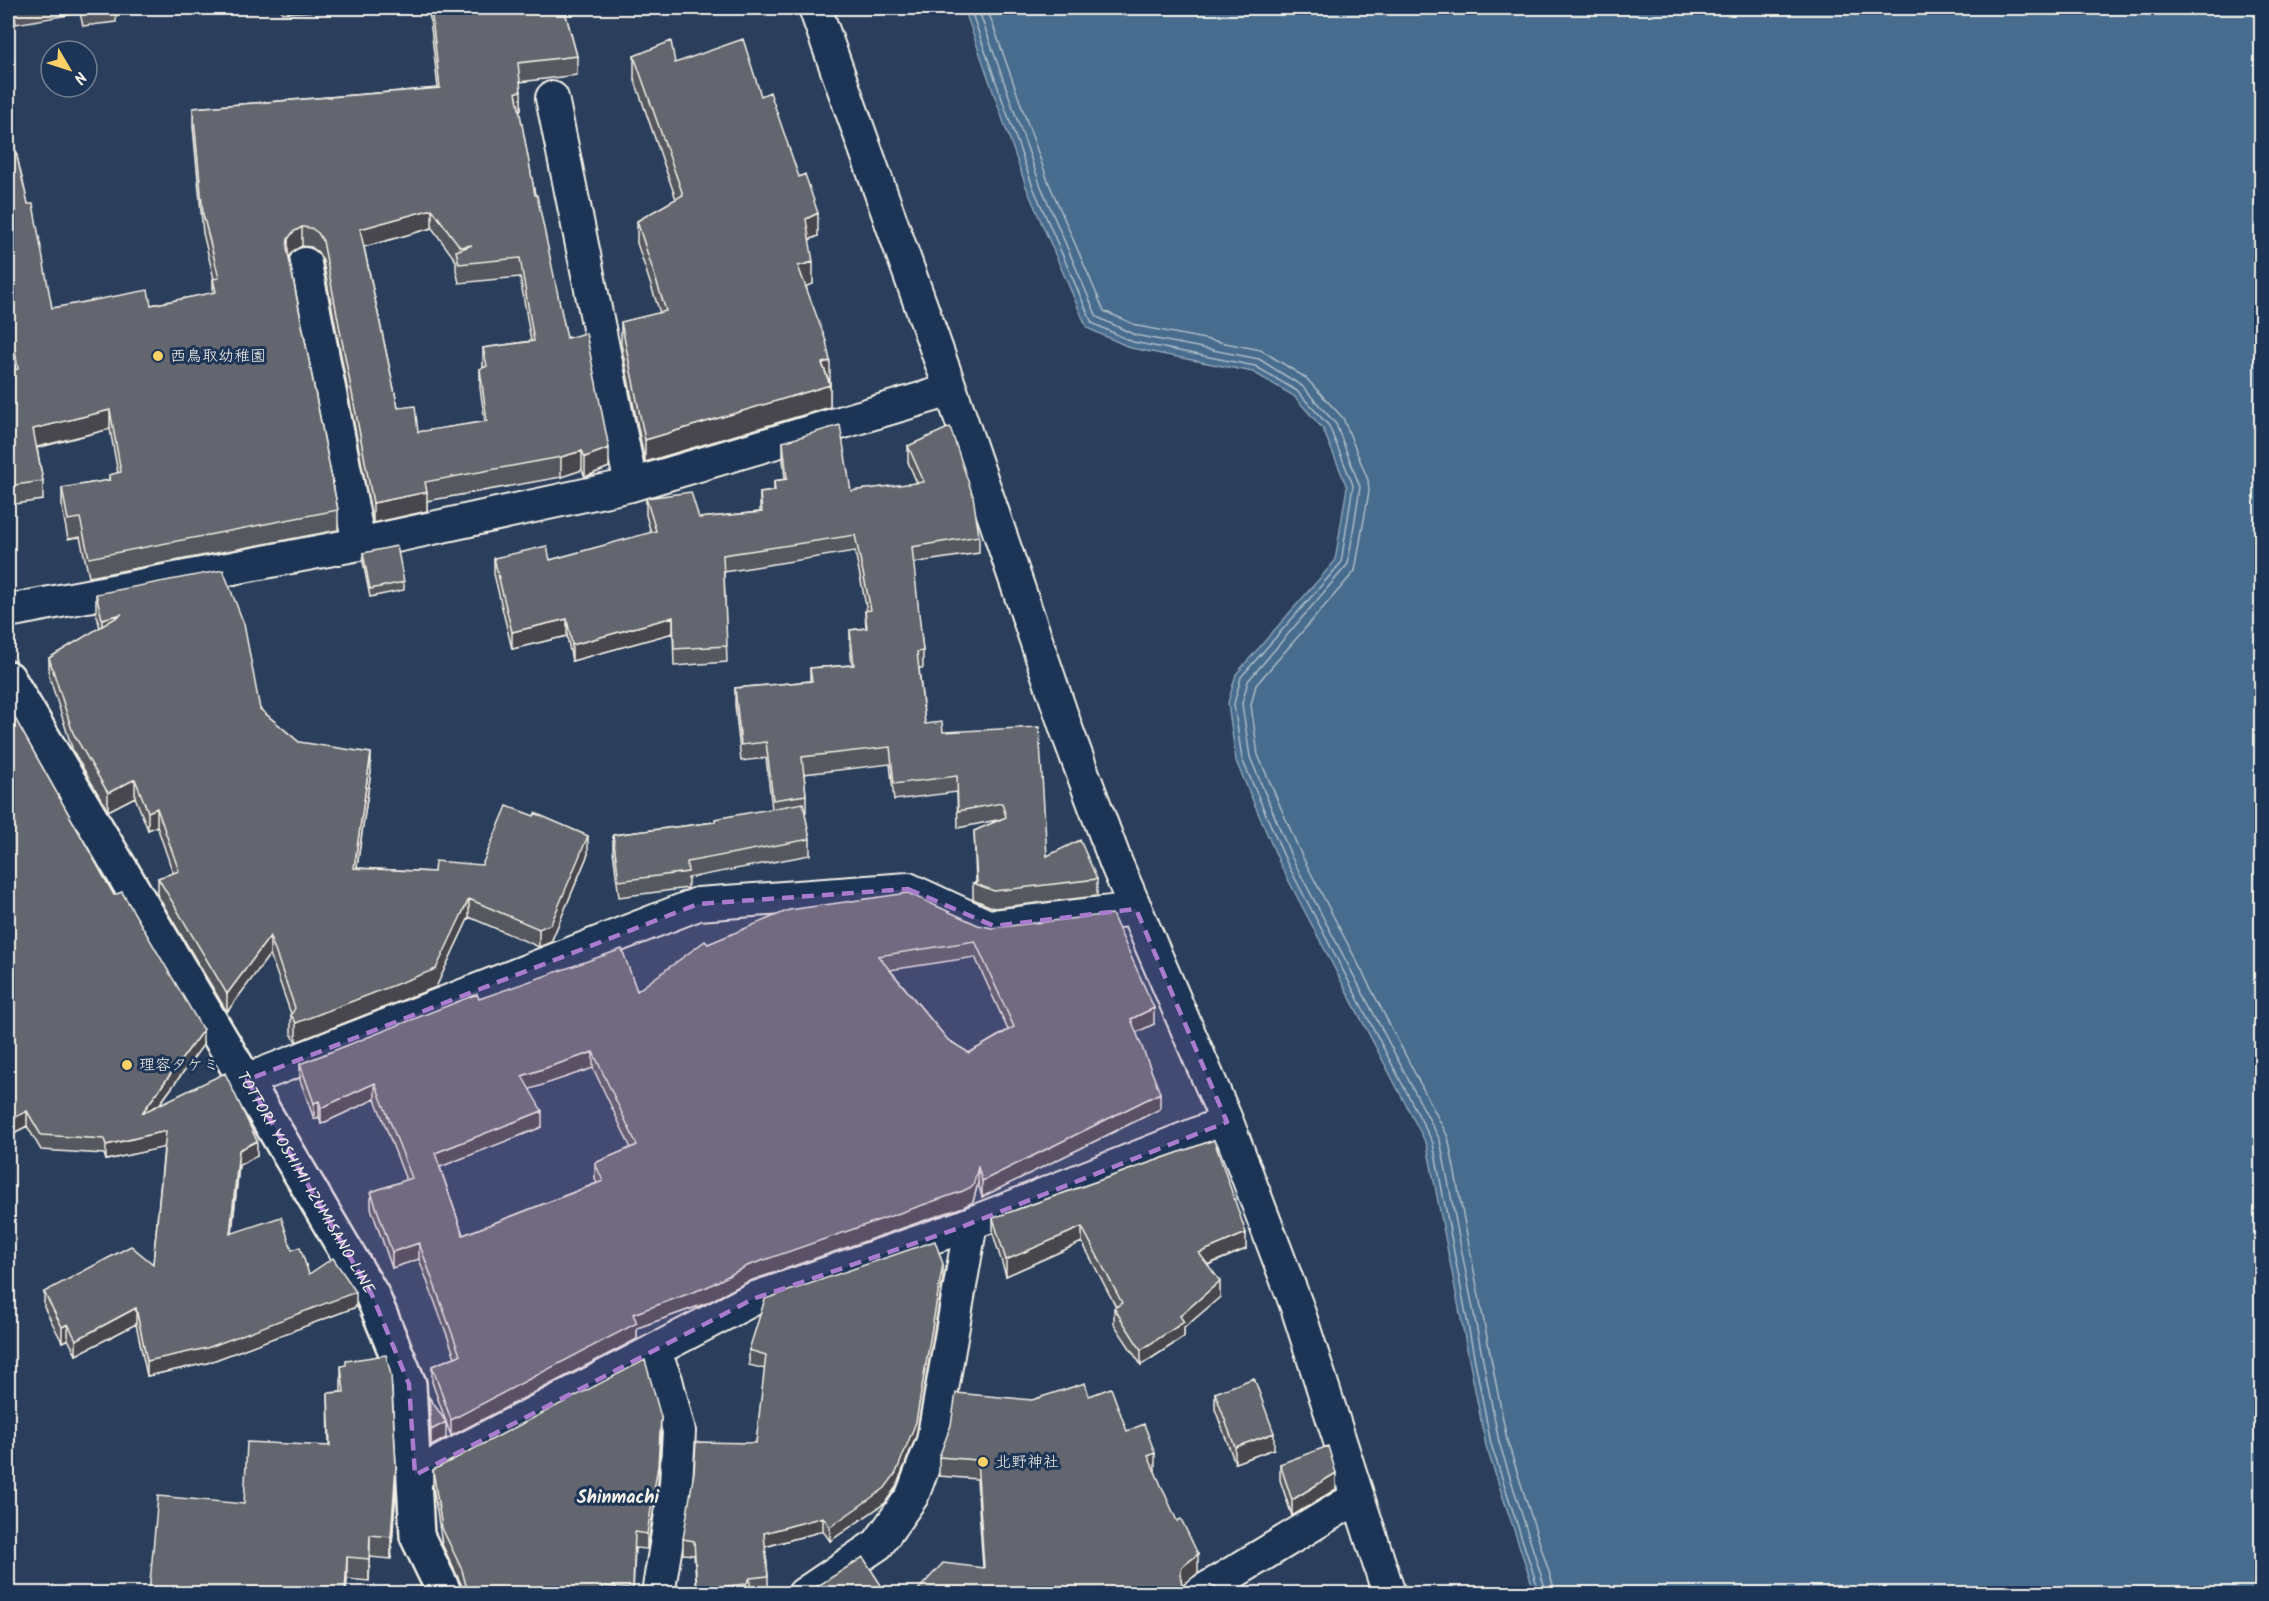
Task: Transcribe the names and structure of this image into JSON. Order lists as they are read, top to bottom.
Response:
{
  "streets": {
    "main road": ["TOTTORI YOSHIMI IZUMISANO LINE"]
  },
  "districts": ["Shinmachi"],
  "places": ["西鳥取幼稚園", "理容タケミ", "北野神社"],
  "north": "bottom right"
}
